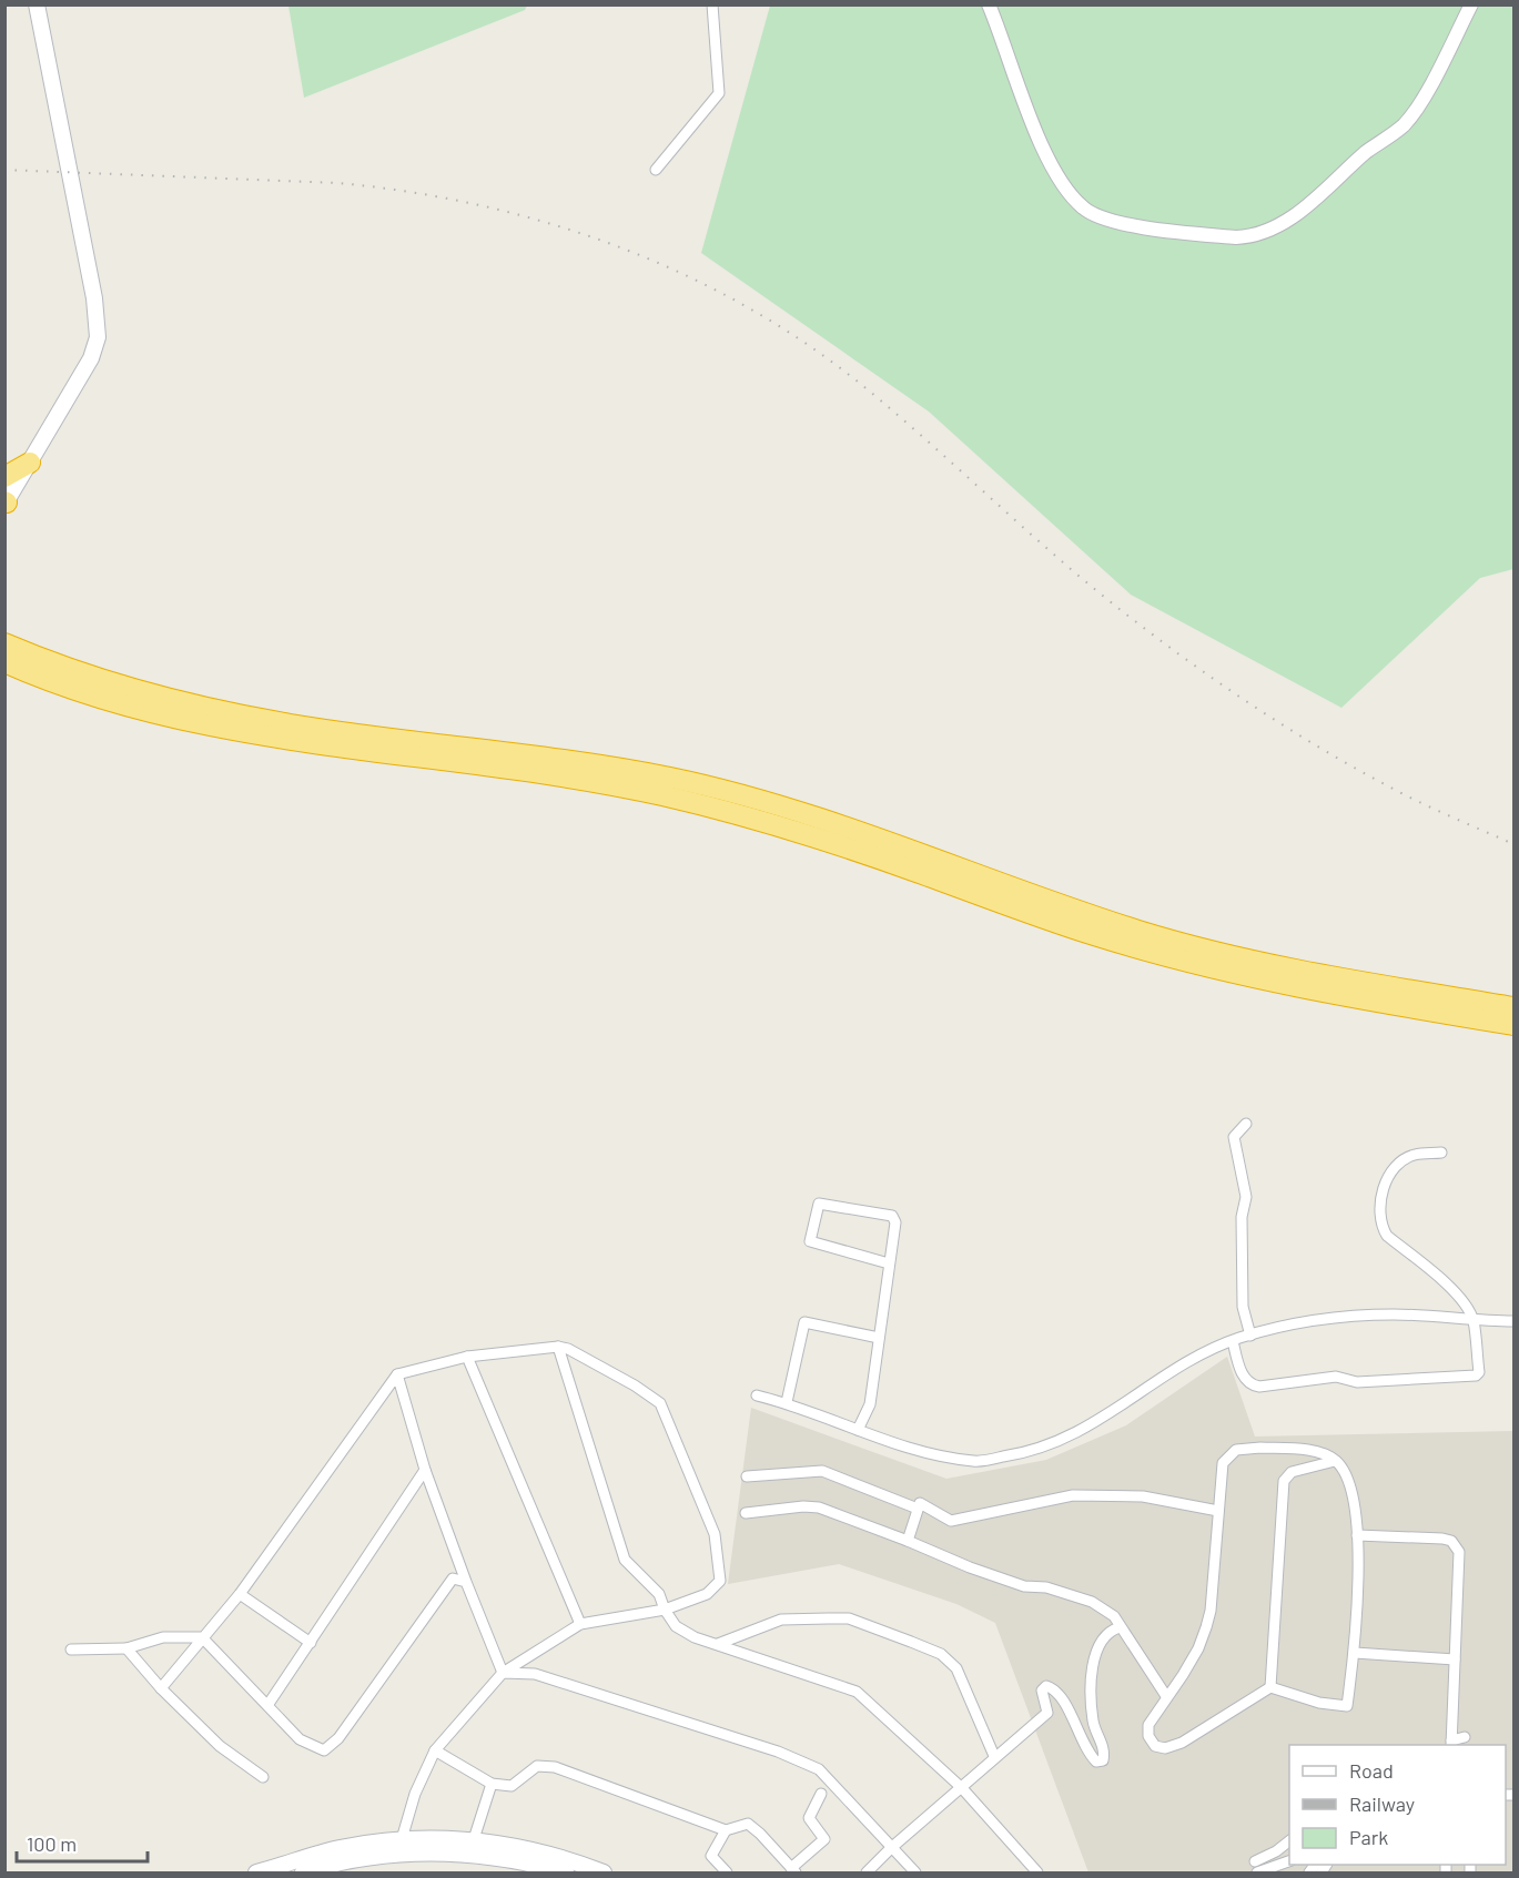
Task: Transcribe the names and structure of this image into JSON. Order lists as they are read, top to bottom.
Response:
{
  "legend": ["Road", "Railway", "Park"],
  "scale_bar": "100 m"
}
